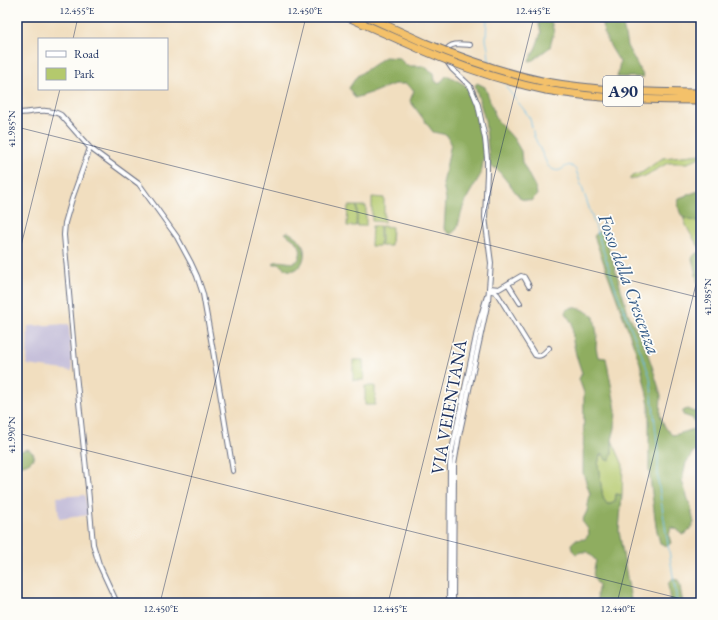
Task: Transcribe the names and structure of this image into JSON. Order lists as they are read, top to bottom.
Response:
{
  "streets": {
    "highway": ["A90"],
    "street": ["VIA VEIENTANA"]
  },
  "water": ["Fosso della Crescenza"],
  "legend": ["Road", "Park"],
  "coordinates": [
    "12.455°E",
    "12.450°E",
    "12.445°E",
    "41.985°N",
    "41.990°N",
    "12.440°E"
  ]
}
